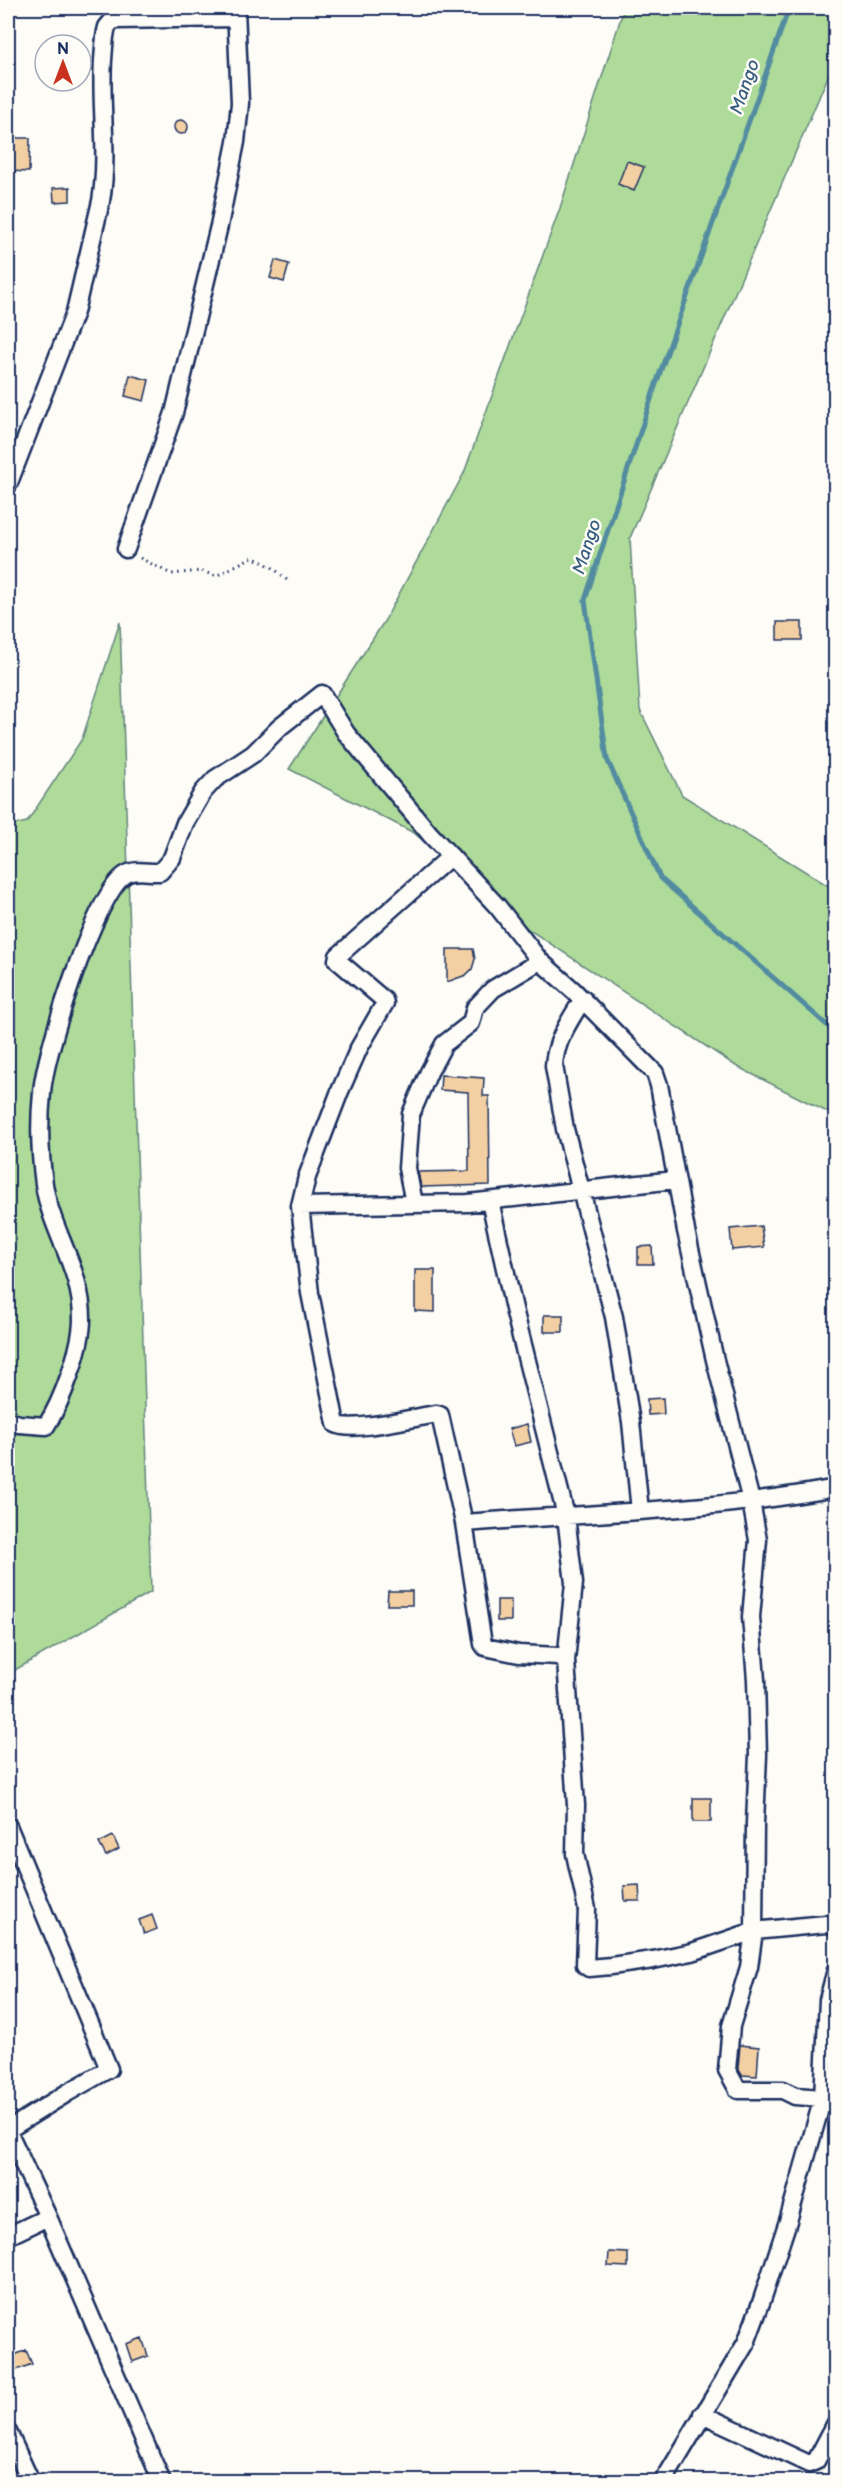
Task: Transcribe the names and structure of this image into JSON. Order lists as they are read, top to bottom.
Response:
{
  "water": ["Mango"],
  "north": "top"
}
